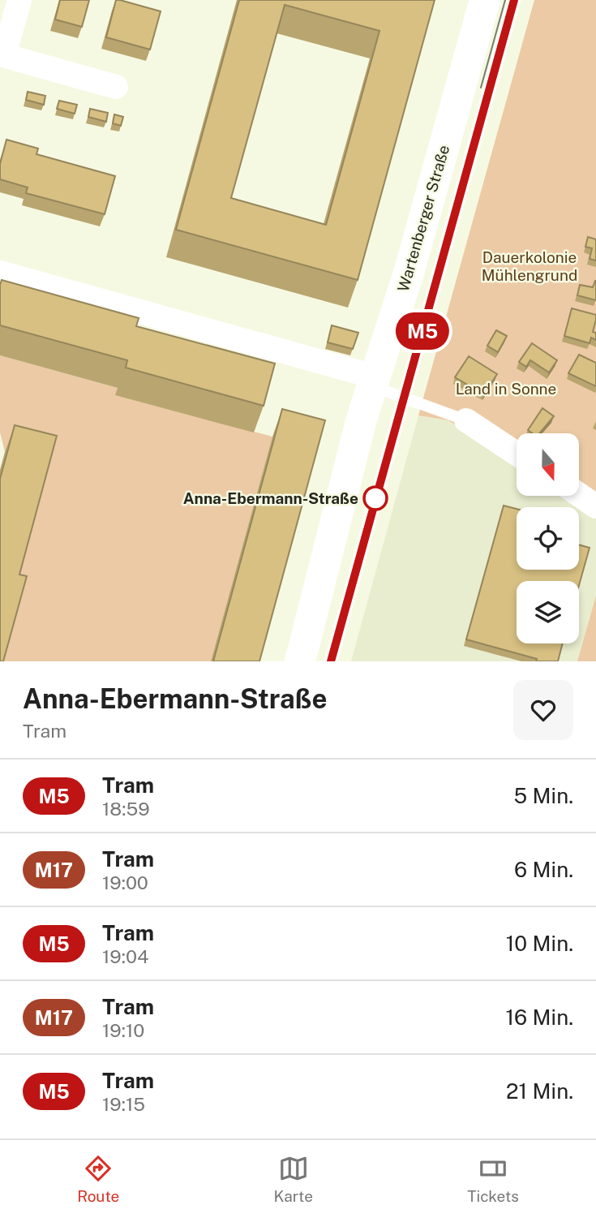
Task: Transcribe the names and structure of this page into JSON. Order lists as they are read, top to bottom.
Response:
{
  "streets": {
    "street": ["Wartenberger Straße"]
  },
  "parks": ["Dauerkolonie Mühlengrund", "Land in Sonne"],
  "places": ["Anna-Ebermann-Straße"],
  "lines": ["tram line M5"],
  "north": "bottom",
  "page": {
    "on_map": "M5",
    "heading": ["Anna-Ebermann-Straße", "Tram"],
    "list": [
      {
        "mark": "M5",
        "name": "Tram",
        "note": "18:59",
        "value": "5 Min."
      },
      {
        "mark": "M17",
        "name": "Tram",
        "note": "19:00",
        "value": "6 Min."
      },
      {
        "mark": "M5",
        "name": "Tram",
        "note": "19:04",
        "value": "10 Min."
      },
      {
        "mark": "M17",
        "name": "Tram",
        "note": "19:10",
        "value": "16 Min."
      },
      {
        "mark": "M5",
        "name": "Tram",
        "note": "19:15",
        "value": "21 Min."
      }
    ],
    "tabs": ["Route", "Karte", "Tickets"]
  }
}
